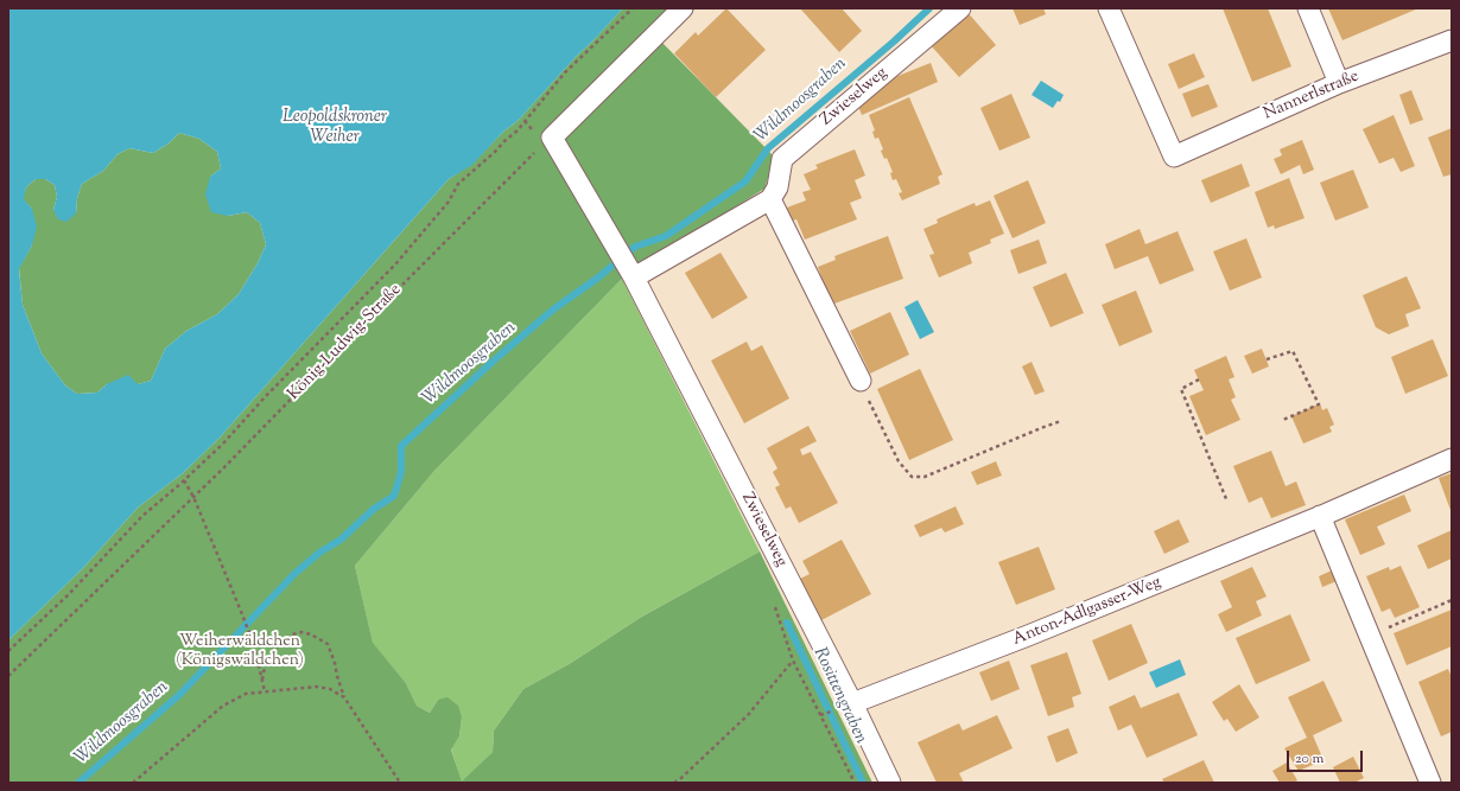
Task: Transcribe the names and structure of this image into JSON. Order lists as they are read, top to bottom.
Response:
{
  "streets": {
    "street": ["Nannerlstraße", "Zwieselweg", "Anton-Adlgasser-Weg"],
    "path": ["König-Ludwig-Straße"]
  },
  "crossings": [
    ["Zwieselweg", "König-Ludwig-Straße"],
    ["Zwieselweg", "Anton-Adlgasser-Weg"]
  ],
  "water": ["Wildmoosgraben", "Leopoldskroner Weiher", "Rosittengraben"],
  "parks": ["Weiherwäldchen (Königswäldchen)"],
  "scale_bar": "20 m"
}
